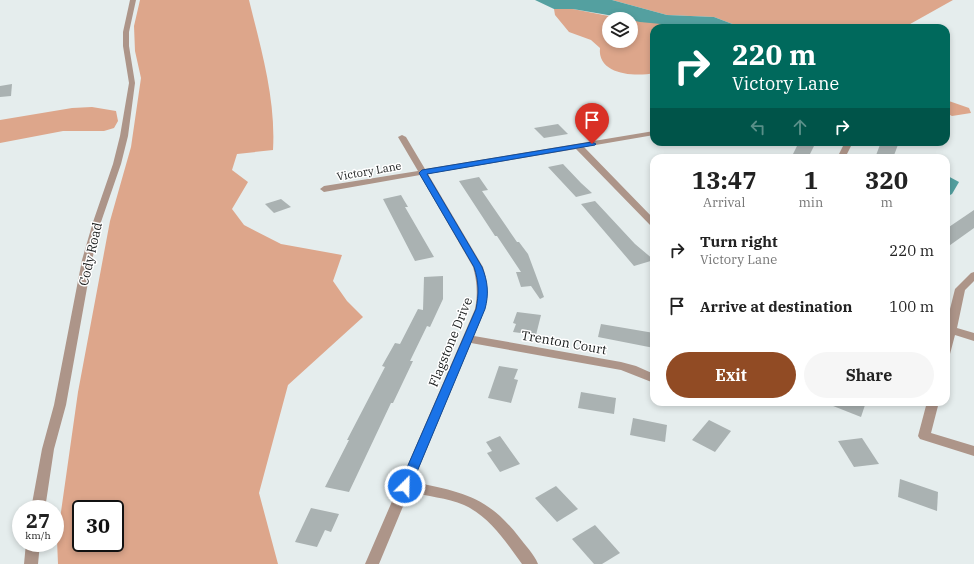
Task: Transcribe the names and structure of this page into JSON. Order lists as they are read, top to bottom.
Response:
{
  "streets": {
    "street": [
      "Victory Lane",
      "Cody Road",
      "Flagstone Drive",
      "Trenton Court"
    ]
  },
  "crossings": [
    ["Victory Lane", "Flagstone Drive"],
    ["Flagstone Drive", "Trenton Court"]
  ],
  "page": {
    "turn": ["220 m", "Victory Lane"],
    "eta": [
      "13:47",
      "Arrival",
      "1",
      "min",
      "320",
      "m"
    ],
    "list": [
      {
        "name": "Turn right",
        "note": "Victory Lane",
        "value": "220 m"
      },
      {
        "name": "Arrive at destination",
        "value": "100 m"
      }
    ],
    "buttons": ["Exit", "Share"],
    "speed": "27 km/h",
    "limit": "30"
  }
}
